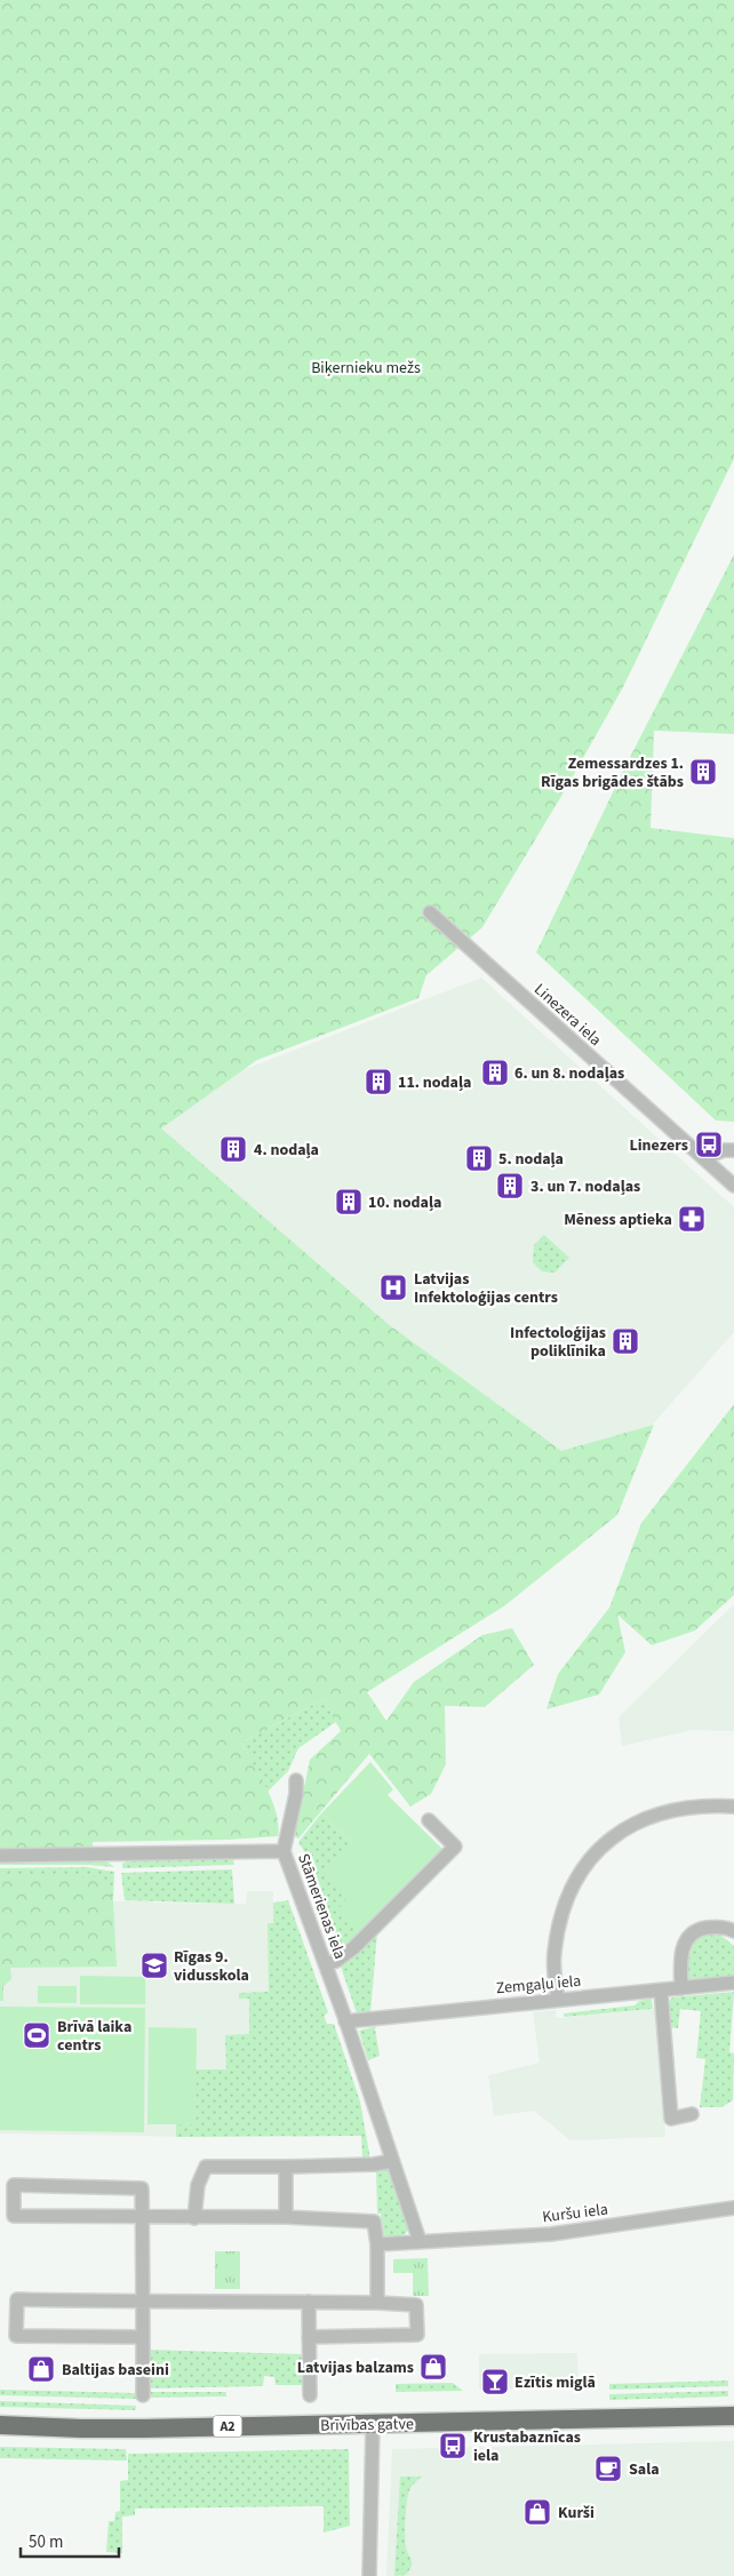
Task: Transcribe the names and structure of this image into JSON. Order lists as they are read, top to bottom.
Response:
{
  "streets": {
    "highway": ["Brīvības gatve", "A2"],
    "street": [
      "Linezera iela",
      "Stāmerienas iela",
      "Zemgaļu iela",
      "Kuršu iela"
    ]
  },
  "crossings": [
    ["Stāmerienas iela", "Zemgaļu iela"],
    ["Stāmerienas iela", "Kuršu iela"]
  ],
  "parks": ["Biķernieku mežs"],
  "places": {
    "building": [
      "Zemessardzes 1. Rīgas brigādes štābs",
      "6. un 8. nodaļas",
      "11. nodaļa",
      "4. nodaļa",
      "5. nodaļa",
      "3. un 7. nodaļas",
      "10. nodaļa",
      "Infectoloģijas poliklīnika"
    ],
    "bus stop": ["Linezers", "Krustabaznīcas iela"],
    "pharmacy": ["Mēness aptieka"],
    "hospital": ["Latvijas Infektoloģijas centrs"],
    "school or university": ["Rīgas 9. vidusskola"],
    "sports": ["Brīvā laika centrs"],
    "shop": ["Latvijas balzams", "Baltijas baseini", "Kurši"],
    "bar": ["Ezītis miglā"],
    "cafe": ["Sala"]
  },
  "scale_bar": "50 m"
}
